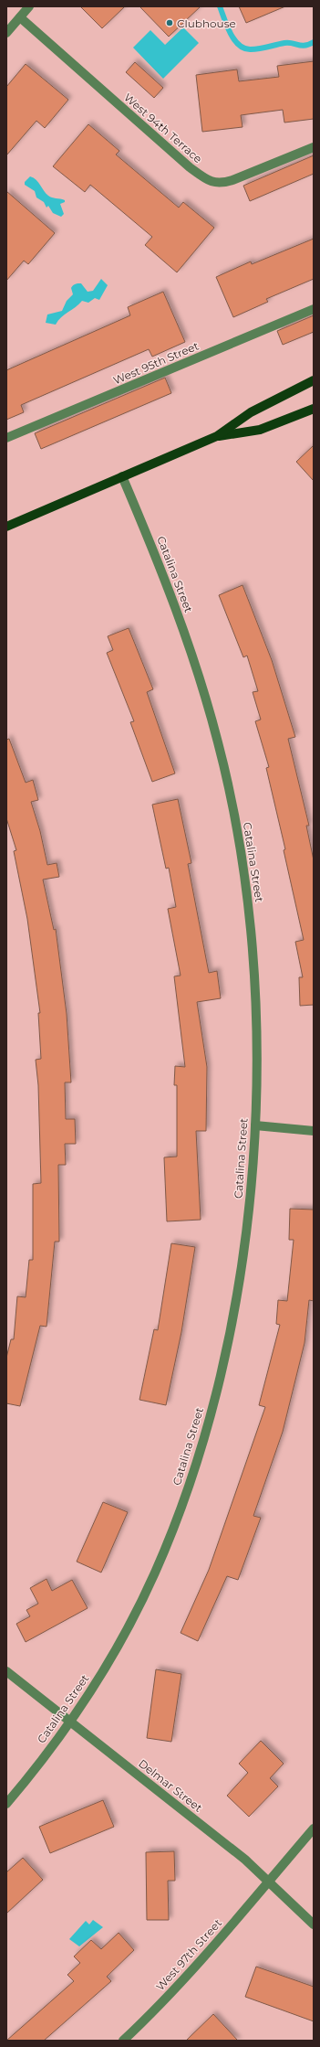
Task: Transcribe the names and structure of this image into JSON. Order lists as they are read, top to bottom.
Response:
{
  "streets": {
    "street": [
      "West 94th Terrace",
      "West 95th Street",
      "Catalina Street",
      "Delmar Street",
      "West 97th Street"
    ]
  },
  "crossings": [
    ["Catalina Street", "Delmar Street"],
    ["Delmar Street", "West 97th Street"]
  ],
  "places": ["Clubhouse"]
}
